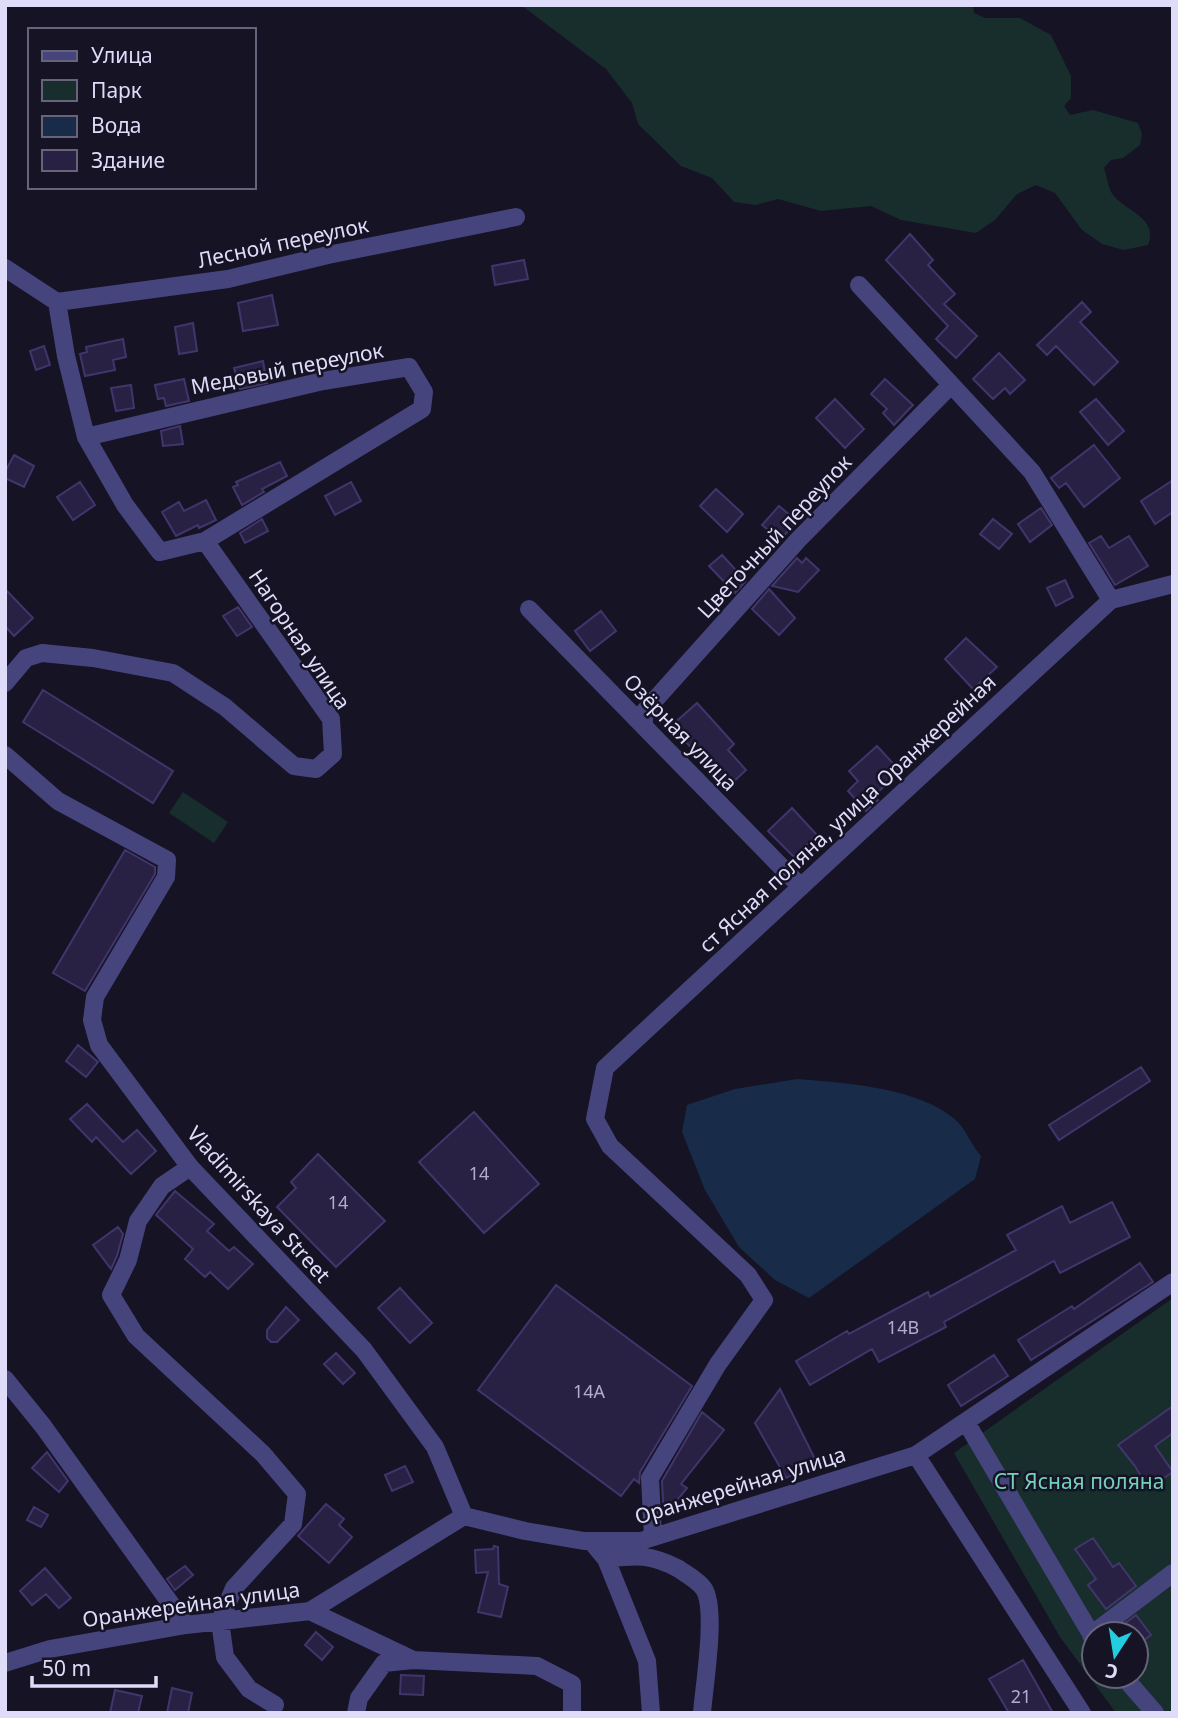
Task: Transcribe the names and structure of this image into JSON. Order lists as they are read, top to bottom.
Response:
{
  "streets": {
    "street": [
      "Лесной переулок",
      "Медовый переулок",
      "Цветочный переулок",
      "Нагорная улица",
      "Озёрная улица",
      "ст Ясная поляна, улица Оранжерейная",
      "Vladimirskaya Street",
      "Оранжерейная улица"
    ]
  },
  "crossings": [
    ["Медовый переулок", "Нагорная улица"],
    ["Цветочный переулок", "Озёрная улица"],
    ["Озёрная улица", "ст Ясная поляна, улица Оранжерейная"],
    ["ст Ясная поляна, улица Оранжерейная", "Оранжерейная улица"],
    ["Vladimirskaya Street", "Оранжерейная улица"]
  ],
  "parks": ["СТ Ясная поляна"],
  "house_numbers": [
    "14",
    "14",
    "14В",
    "14А",
    "21"
  ],
  "legend": [
    "Улица",
    "Парк",
    "Вода",
    "Здание"
  ],
  "scale_bar": "50 m",
  "north": "bottom"
}
